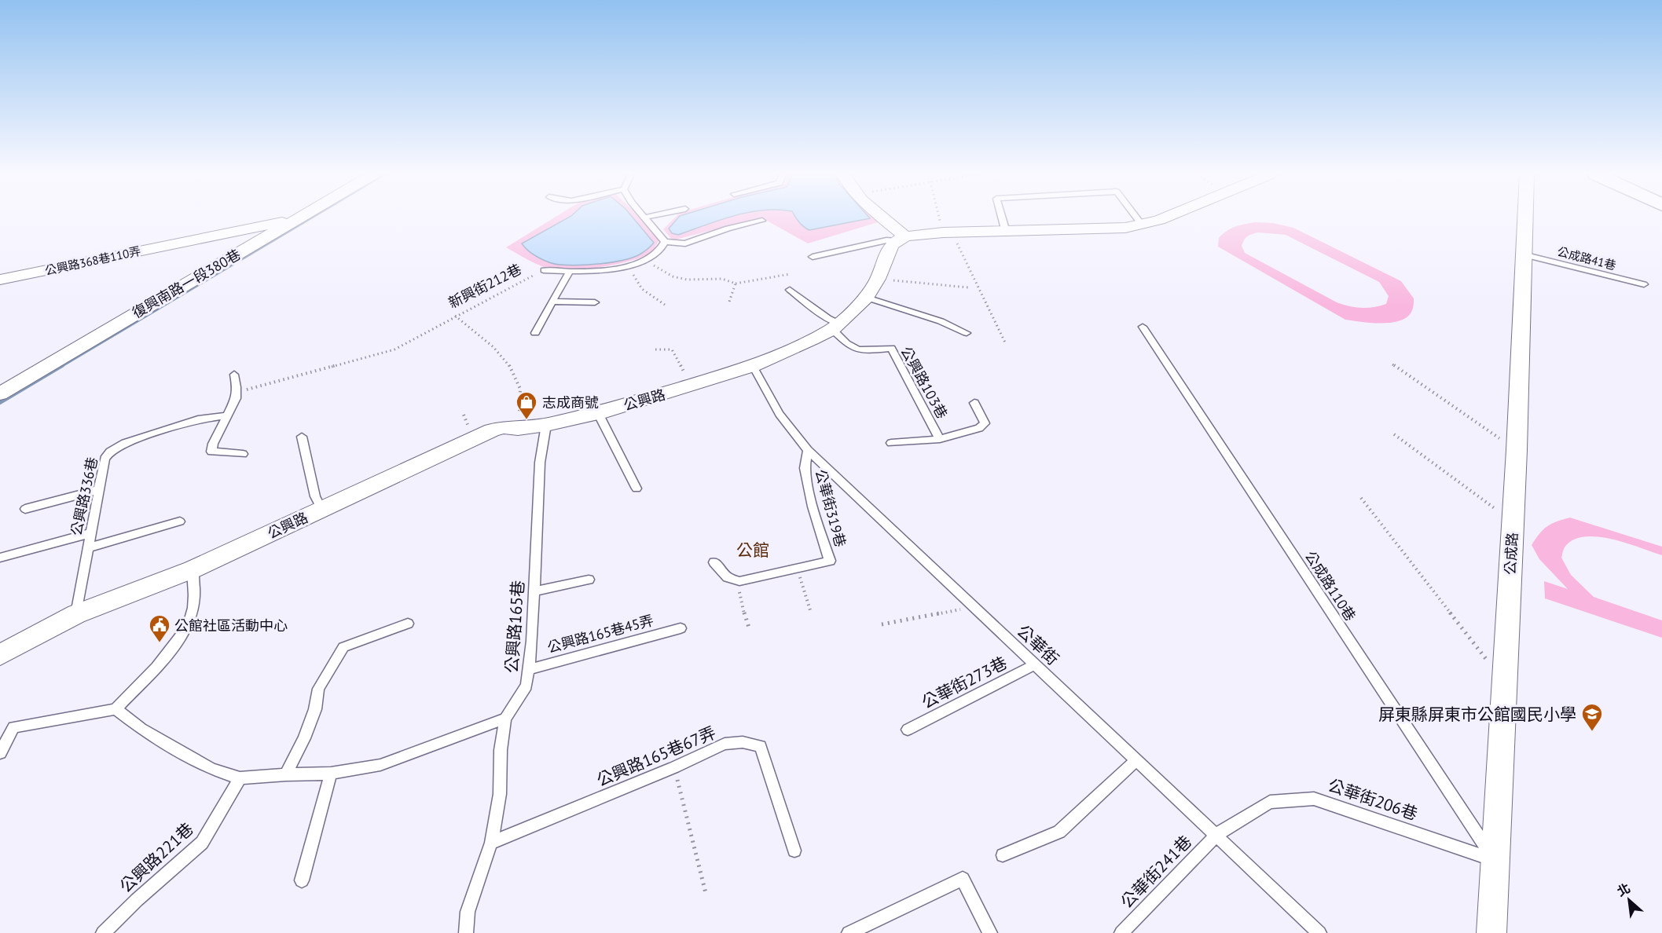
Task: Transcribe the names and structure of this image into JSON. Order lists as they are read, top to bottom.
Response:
{
  "streets": {
    "street": [
      "公興路368巷110弄",
      "復興南路一段380巷",
      "公興路",
      "公成路"
    ],
    "lane": [
      "公成路41巷",
      "新興街212巷",
      "公興路103巷",
      "公興路336巷",
      "公華街319巷",
      "公成路110巷",
      "公興路165巷",
      "公興路165巷45弄",
      "公華街",
      "公華街273巷",
      "公興路165巷67弄",
      "公華街206巷",
      "公興路221巷",
      "公華街241巷"
    ]
  },
  "crossings": [
    ["公成路41巷", "公成路"],
    ["公興路368巷110弄", "復興南路一段380巷"],
    ["公興路103巷", "公興路"],
    ["公興路", "公興路336巷"],
    ["公興路", "公興路165巷"],
    ["公興路", "公華街"],
    ["公華街319巷", "公華街"],
    ["公成路", "公成路110巷"],
    ["公成路", "公華街206巷"],
    ["公成路110巷", "公華街206巷"],
    ["公興路165巷", "公興路165巷45弄"],
    ["公興路165巷", "公興路165巷67弄"],
    ["公華街", "公華街273巷"],
    ["公華街", "公華街206巷"],
    ["公華街", "公華街241巷"],
    ["公華街206巷", "公華街241巷"]
  ],
  "districts": ["公館"],
  "places": {
    "shop": ["志成商號"],
    "public building": ["公館社區活動中心"],
    "school or university": ["屏東縣屏東市公館國民小學"]
  },
  "north": "top left"
}
